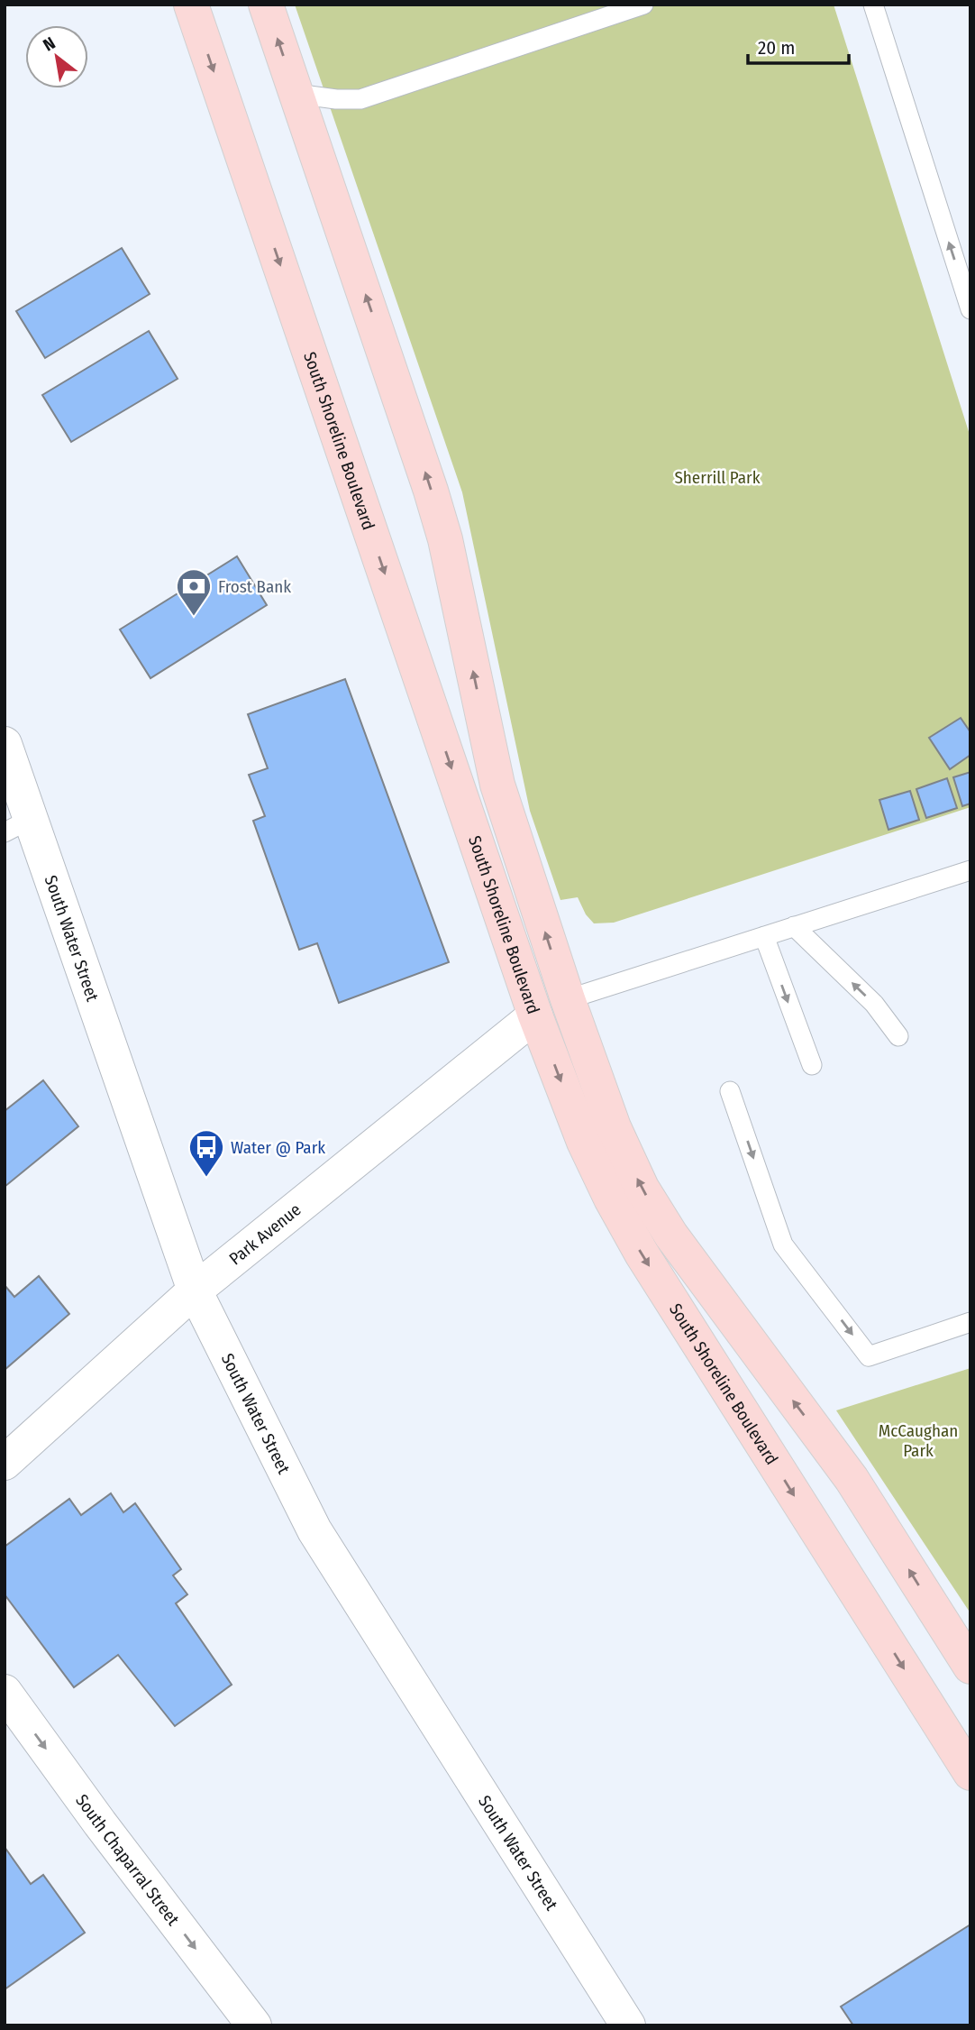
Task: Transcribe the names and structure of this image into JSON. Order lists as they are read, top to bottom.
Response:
{
  "streets": {
    "main road": ["South Shoreline Boulevard"],
    "street": ["South Water Street", "Park Avenue", "South Chaparral Street"]
  },
  "crossings": [
    ["South Shoreline Boulevard", "Park Avenue"],
    ["South Water Street", "Park Avenue"]
  ],
  "one_way": ["South Chaparral Street"],
  "parks": ["Sherrill Park", "McCaughan Park"],
  "places": {
    "bank": ["Frost Bank"],
    "bus stop": ["Water @ Park"]
  },
  "scale_bar": "20 m",
  "north": "top left"
}
